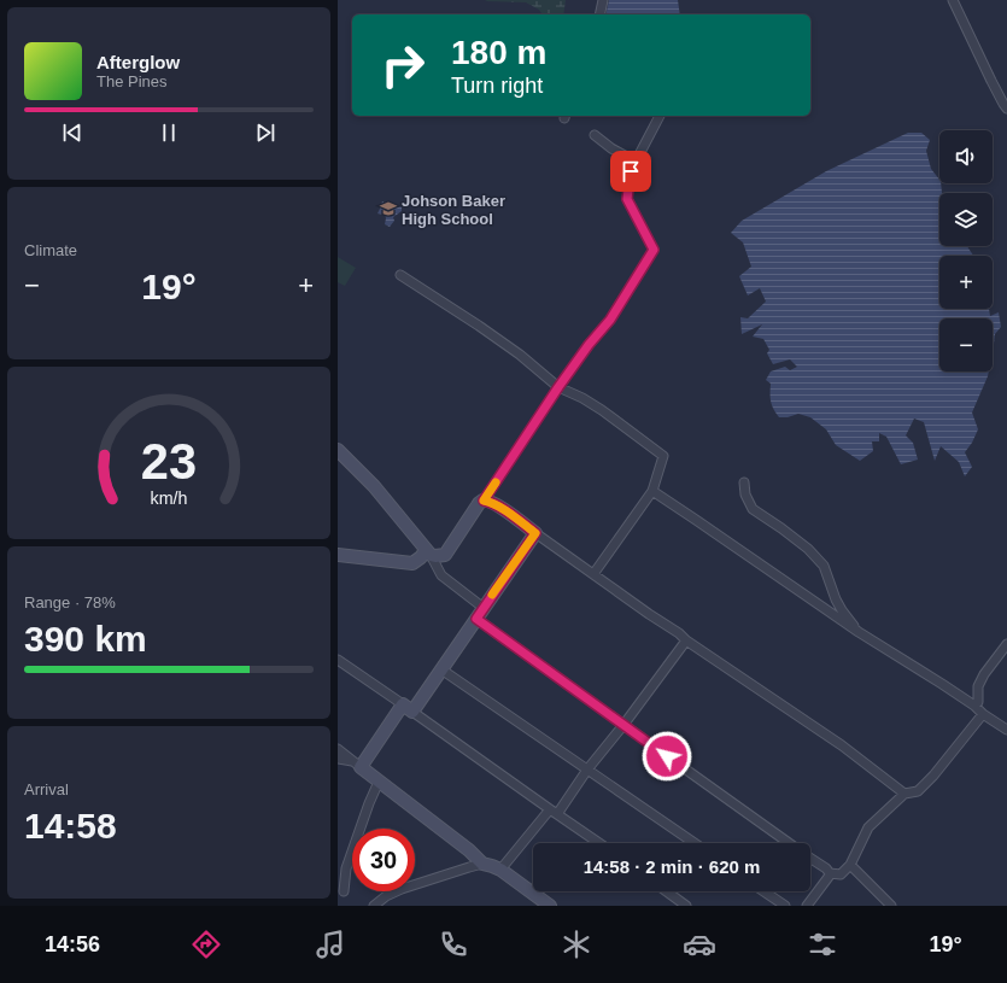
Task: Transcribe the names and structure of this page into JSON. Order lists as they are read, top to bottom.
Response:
{
  "places": {
    "school or university": ["Johson Baker High School"]
  },
  "page": {
    "turn": ["180 m", "Turn right"],
    "song": ["Afterglow", "The Pines"],
    "map_buttons": ["+", "−"],
    "tile": [
      "Climate",
      ["Range · 78%", "390 km"],
      ["Arrival", "14:58"]
    ],
    "heat": ["−", "19°", "+"],
    "limit": "30",
    "trip": "14:58 · 2 min · 620 m",
    "tabs": ["14:56", "19°"],
    "gauge": ["23", "km/h"]
  }
}
